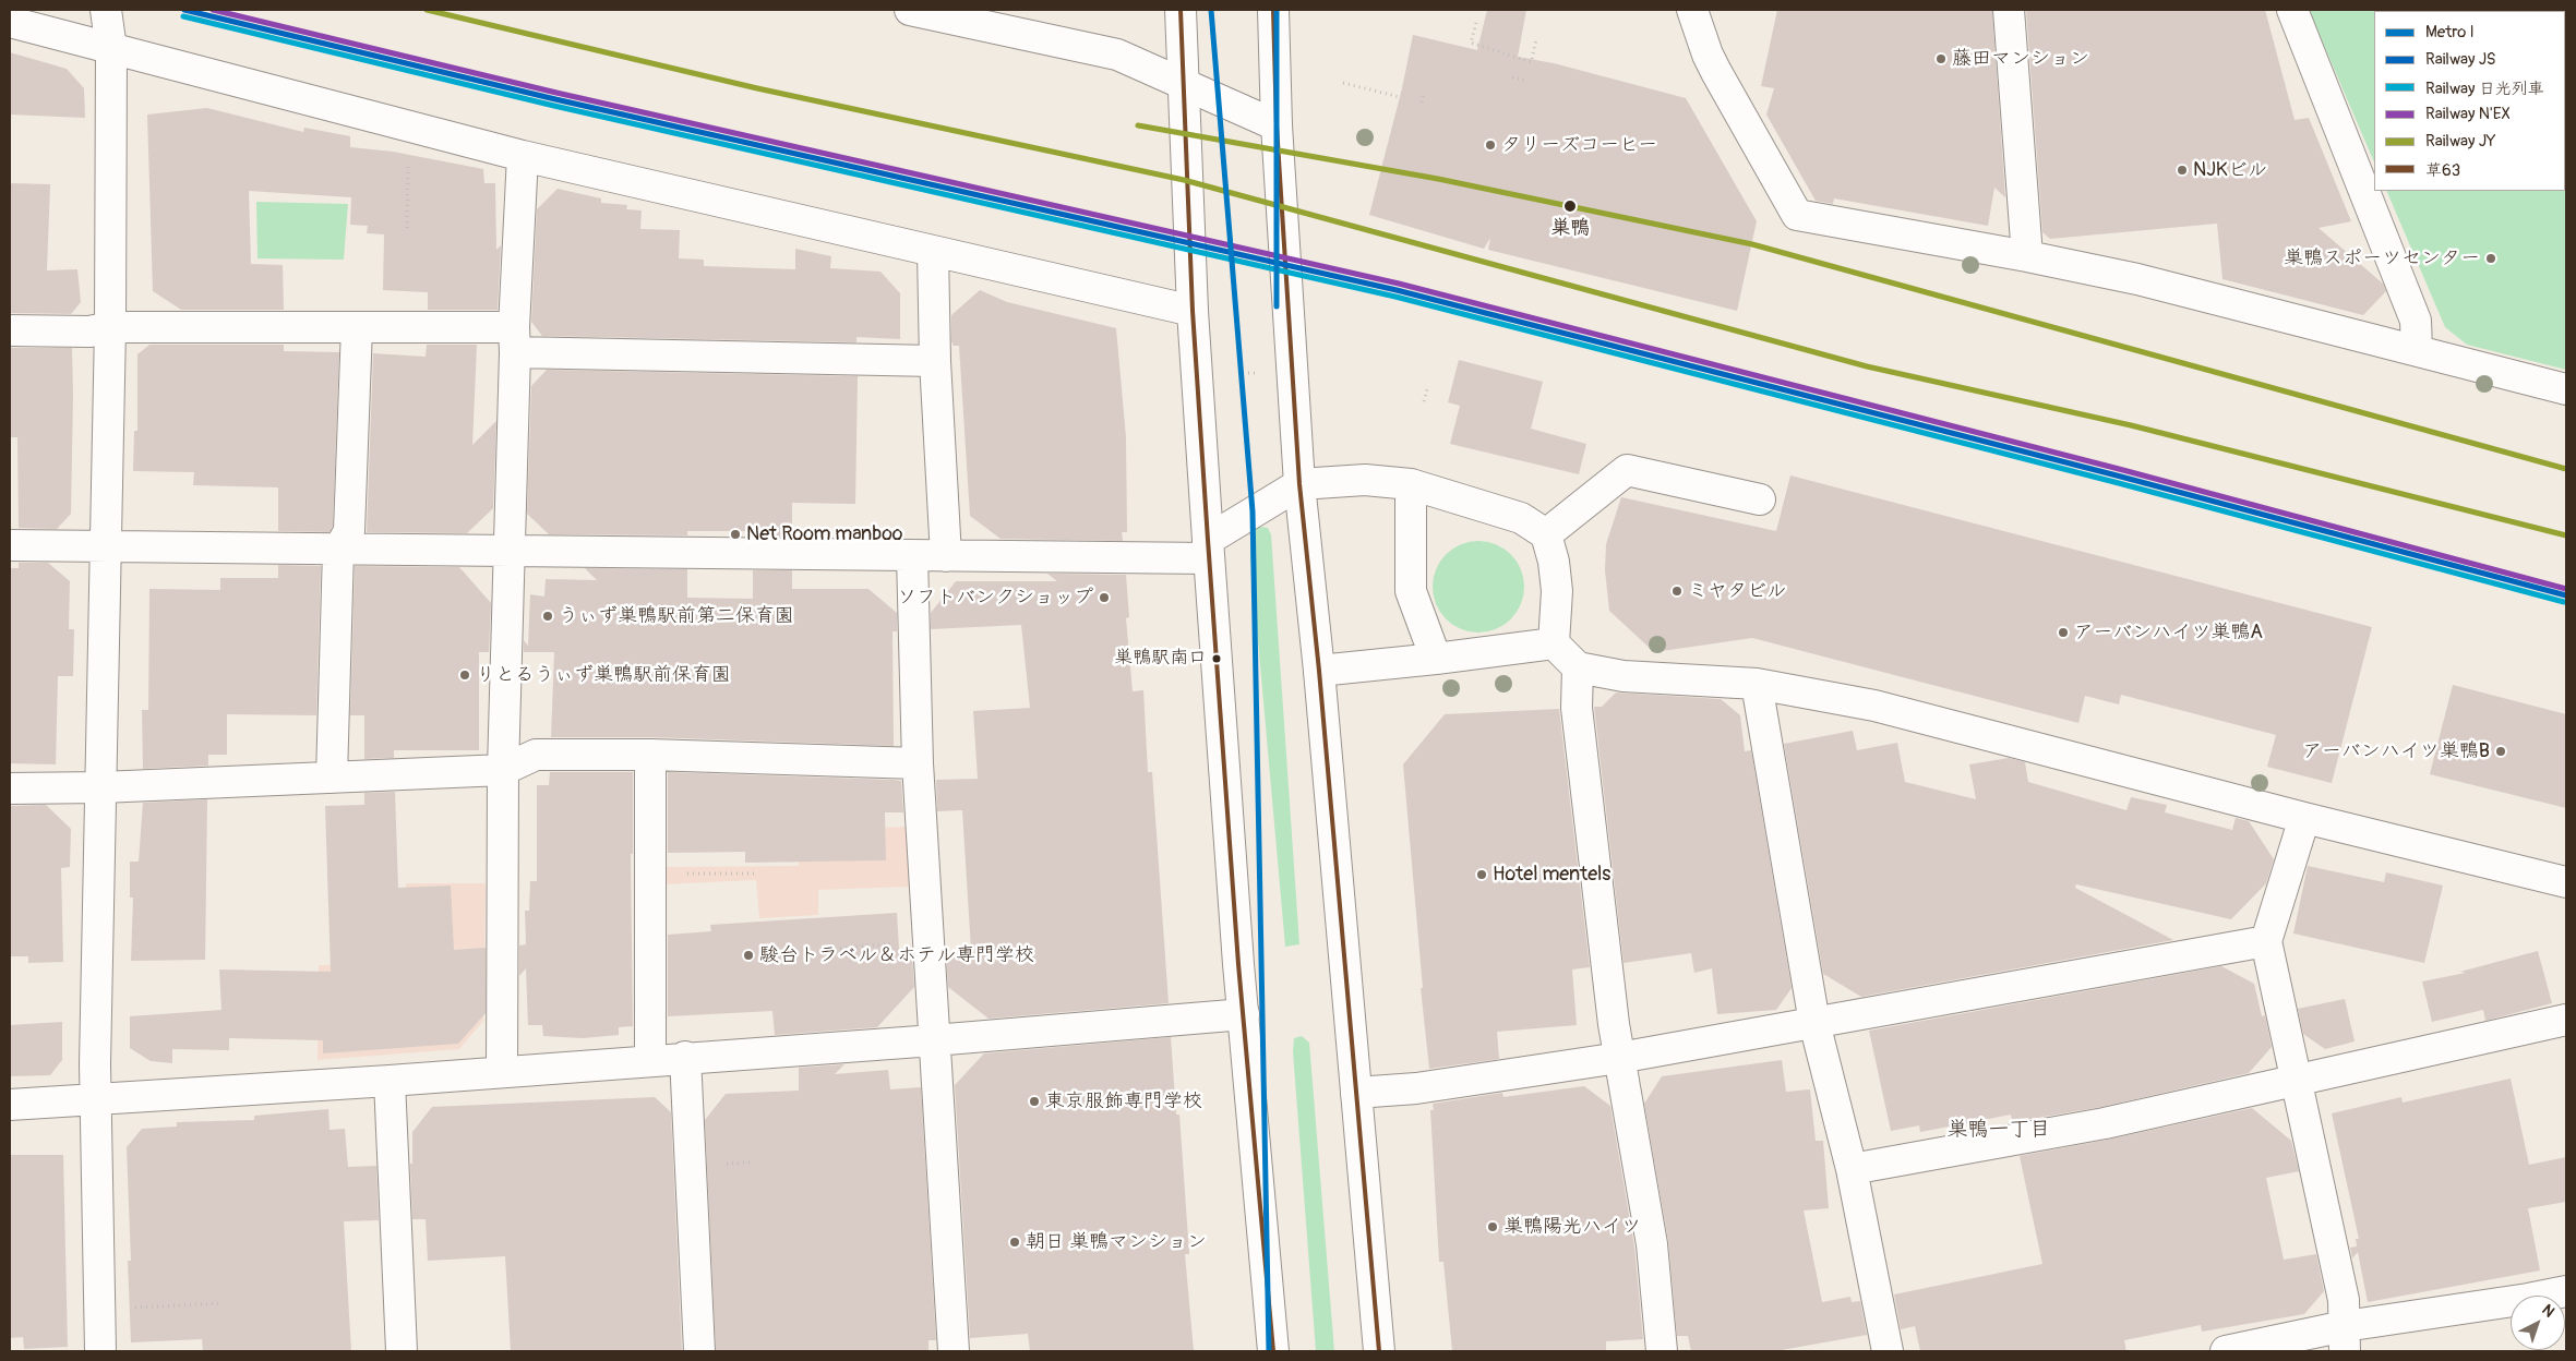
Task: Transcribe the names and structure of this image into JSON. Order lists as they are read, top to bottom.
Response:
{
  "districts": ["巣鴨一丁目"],
  "places": [
    "藤田マンション",
    "タリーズコーヒー",
    "NJKビル",
    "巣鴨",
    "巣鴨スポーツセンター",
    "Net Room manboo",
    "ミヤタビル",
    "ソフトバンクショップ",
    "うぃず巣鴨駅前第二保育園",
    "アーバンハイツ巣鴨A",
    "巣鴨駅南口",
    "りとるうぃず巣鴨駅前保育園",
    "アーバンハイツ巣鴨B",
    "Hotel mentels",
    "駿台トラベル＆ホテル専門学校",
    "東京服飾専門学校",
    "巣鴨陽光ハイツ",
    "朝日 巣鴨マンション"
  ],
  "lines": [
    "metro line I",
    "rail line JS",
    "rail line N'EX",
    "rail line JY",
    "transit line 草63",
    "rail line 日光列車"
  ],
  "legend": [
    "Metro I",
    "Railway JS",
    "Railway 日光列車",
    "Railway N'EX",
    "Railway JY",
    "草63"
  ],
  "north": "top right"
}
